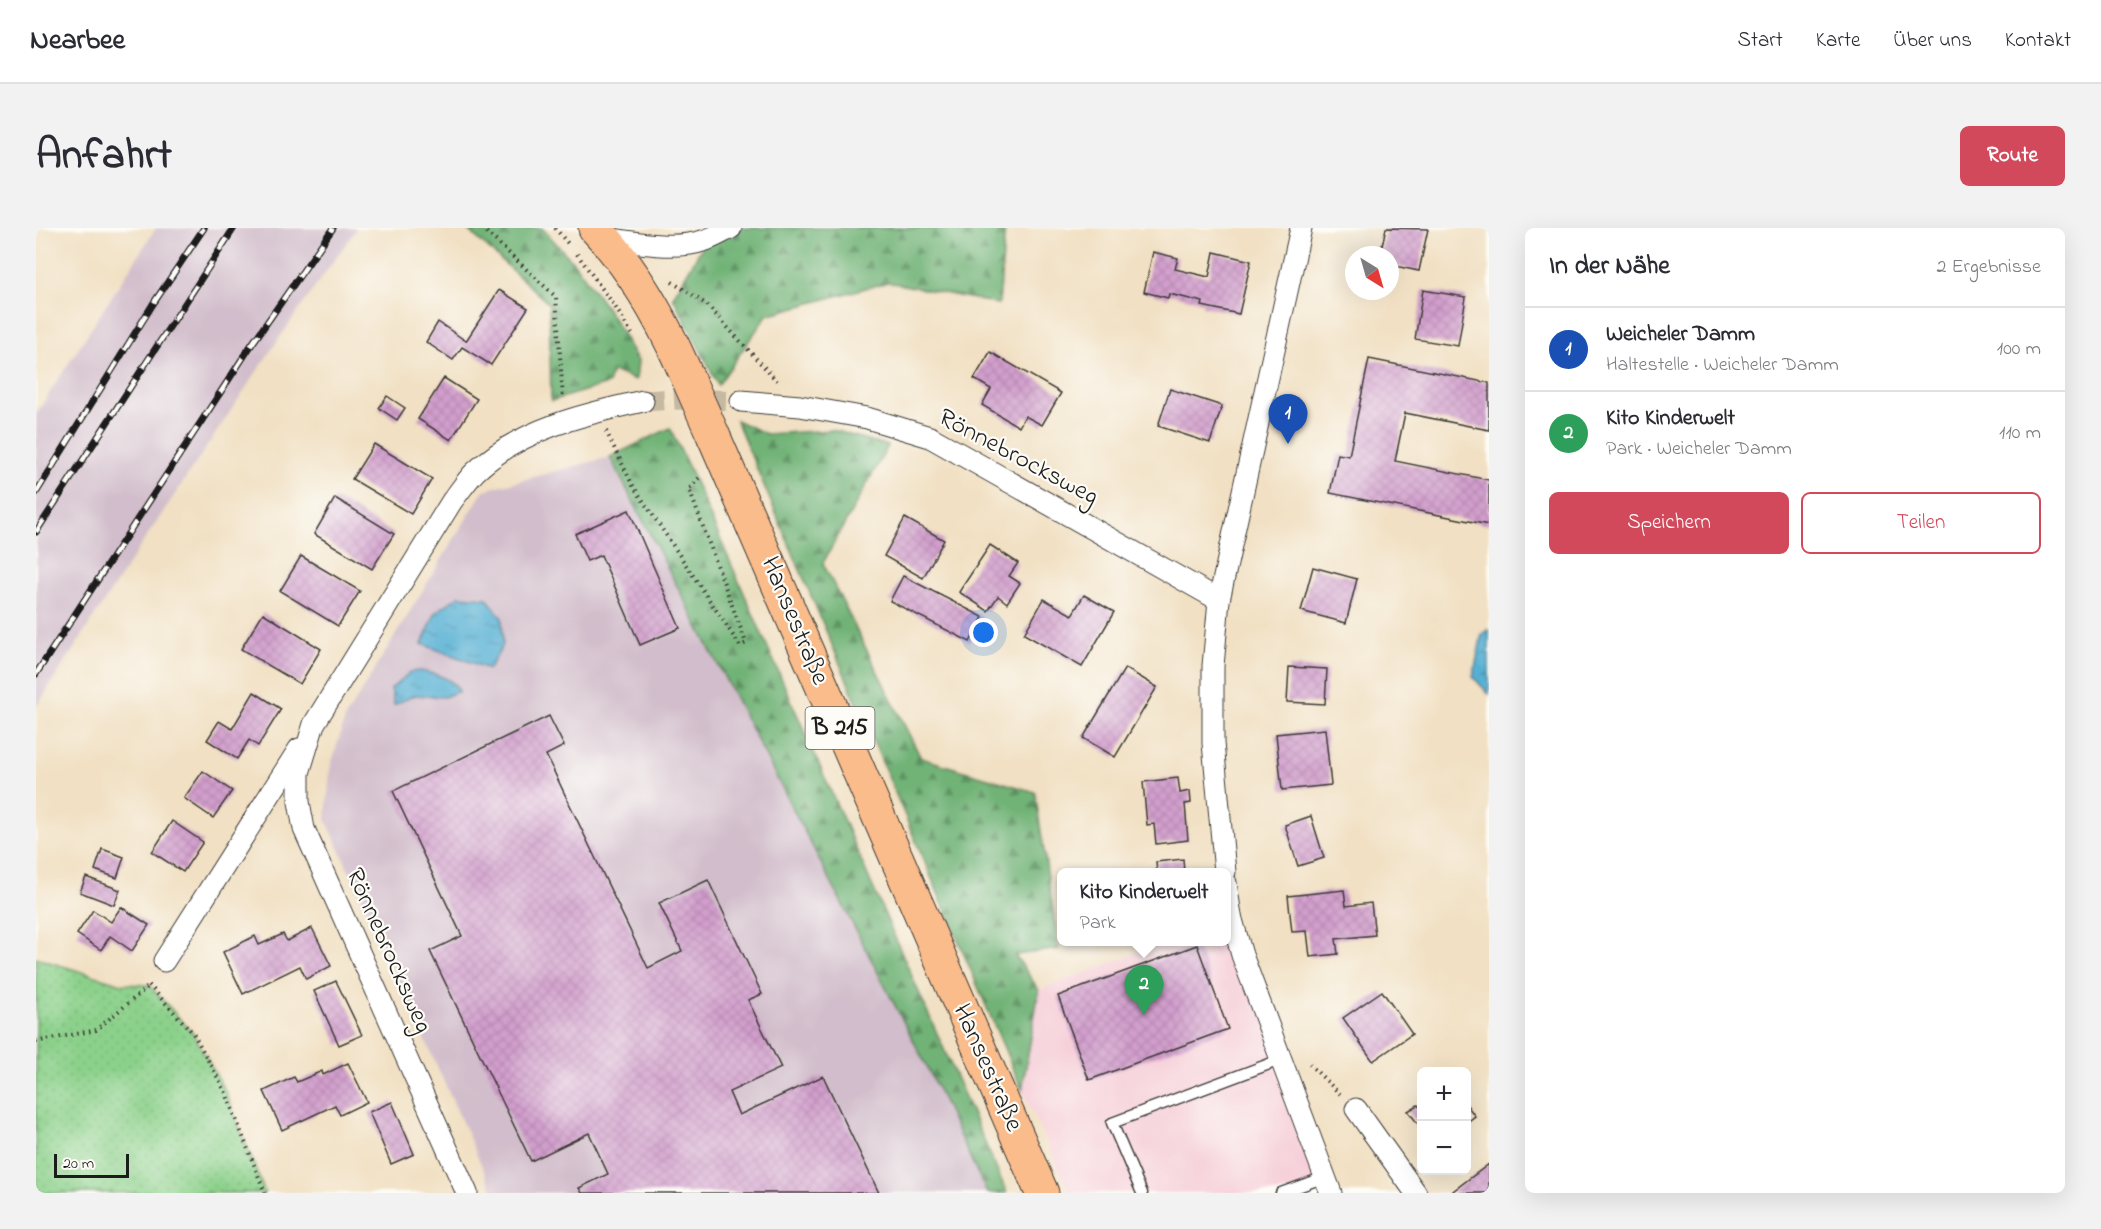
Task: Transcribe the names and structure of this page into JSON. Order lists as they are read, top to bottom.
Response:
{
  "streets": {
    "main road": ["Hansestraße", "B 215"],
    "street": ["Rönnebrocksweg"]
  },
  "scale_bar": "20 m",
  "north": "bottom right",
  "page": {
    "header": "Nearbee",
    "nav": [
      "Start",
      "Karte",
      "Über uns",
      "Kontakt"
    ],
    "title": "Anfahrt",
    "buttons": [
      "Route",
      ["Speichern", "Teilen"]
    ],
    "heading": ["In der Nähe", "2 Ergebnisse"],
    "list": [
      {
        "mark": "1",
        "name": "Weicheler Damm",
        "note": "Haltestelle · Weicheler Damm",
        "value": "100 m"
      },
      {
        "mark": "2",
        "name": "Kito Kinderwelt",
        "note": "Park · Weicheler Damm",
        "value": "110 m"
      }
    ],
    "pins": ["1", "2"],
    "popup": ["Kito Kinderwelt", "Park"],
    "map_buttons": ["+", "−"],
    "scale": "20 m"
  }
}
